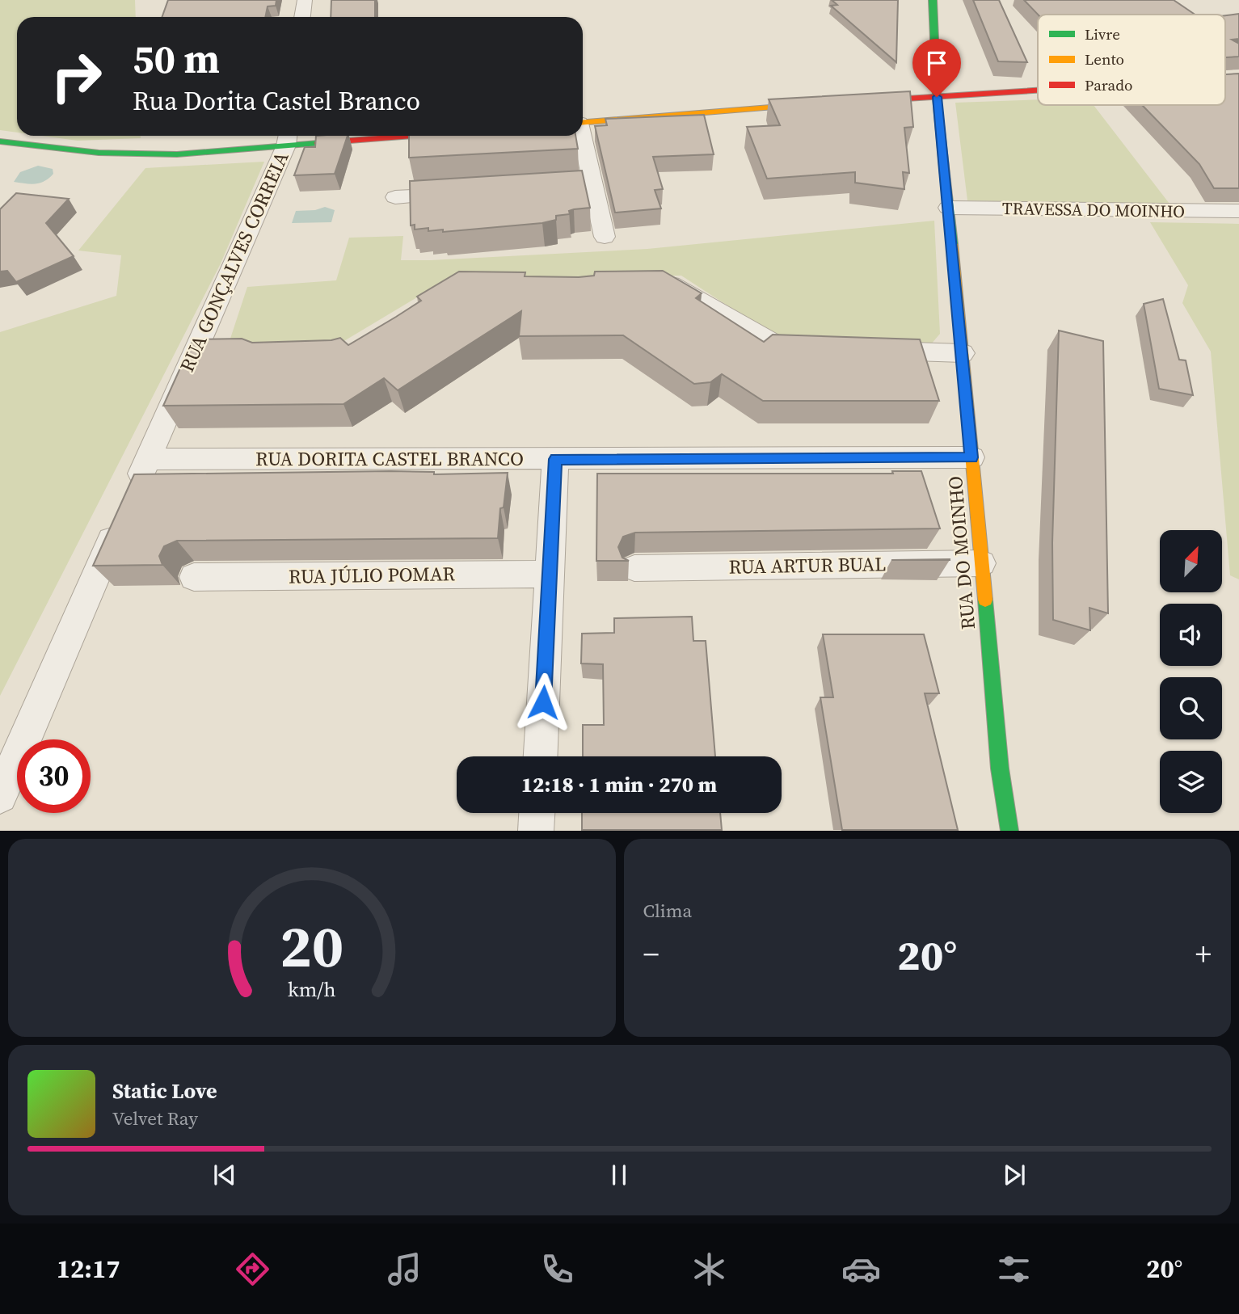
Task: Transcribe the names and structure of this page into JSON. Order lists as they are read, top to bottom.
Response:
{
  "streets": {
    "street": [
      "TRAVESSA DO MOINHO",
      "RUA GONÇALVES CORREIA",
      "RUA DORITA CASTEL BRANCO",
      "RUA DO MOINHO",
      "RUA ARTUR BUAL",
      "RUA JÚLIO POMAR"
    ]
  },
  "crossings": [
    ["TRAVESSA DO MOINHO", "RUA DO MOINHO"],
    ["RUA GONÇALVES CORREIA", "RUA DORITA CASTEL BRANCO"],
    ["RUA DORITA CASTEL BRANCO", "RUA DO MOINHO"],
    ["RUA DO MOINHO", "RUA ARTUR BUAL"]
  ],
  "legend": ["Livre", "Lento", "Parado"],
  "north": "top right",
  "page": {
    "turn": ["50 m", "Rua Dorita Castel Branco"],
    "limit": "30",
    "trip": "12:18 · 1 min · 270 m",
    "tile": "Clima",
    "heat": ["−", "20°", "+"],
    "song": ["Static Love", "Velvet Ray"],
    "tabs": ["12:17", "20°"],
    "gauge": ["20", "km/h"]
  }
}
